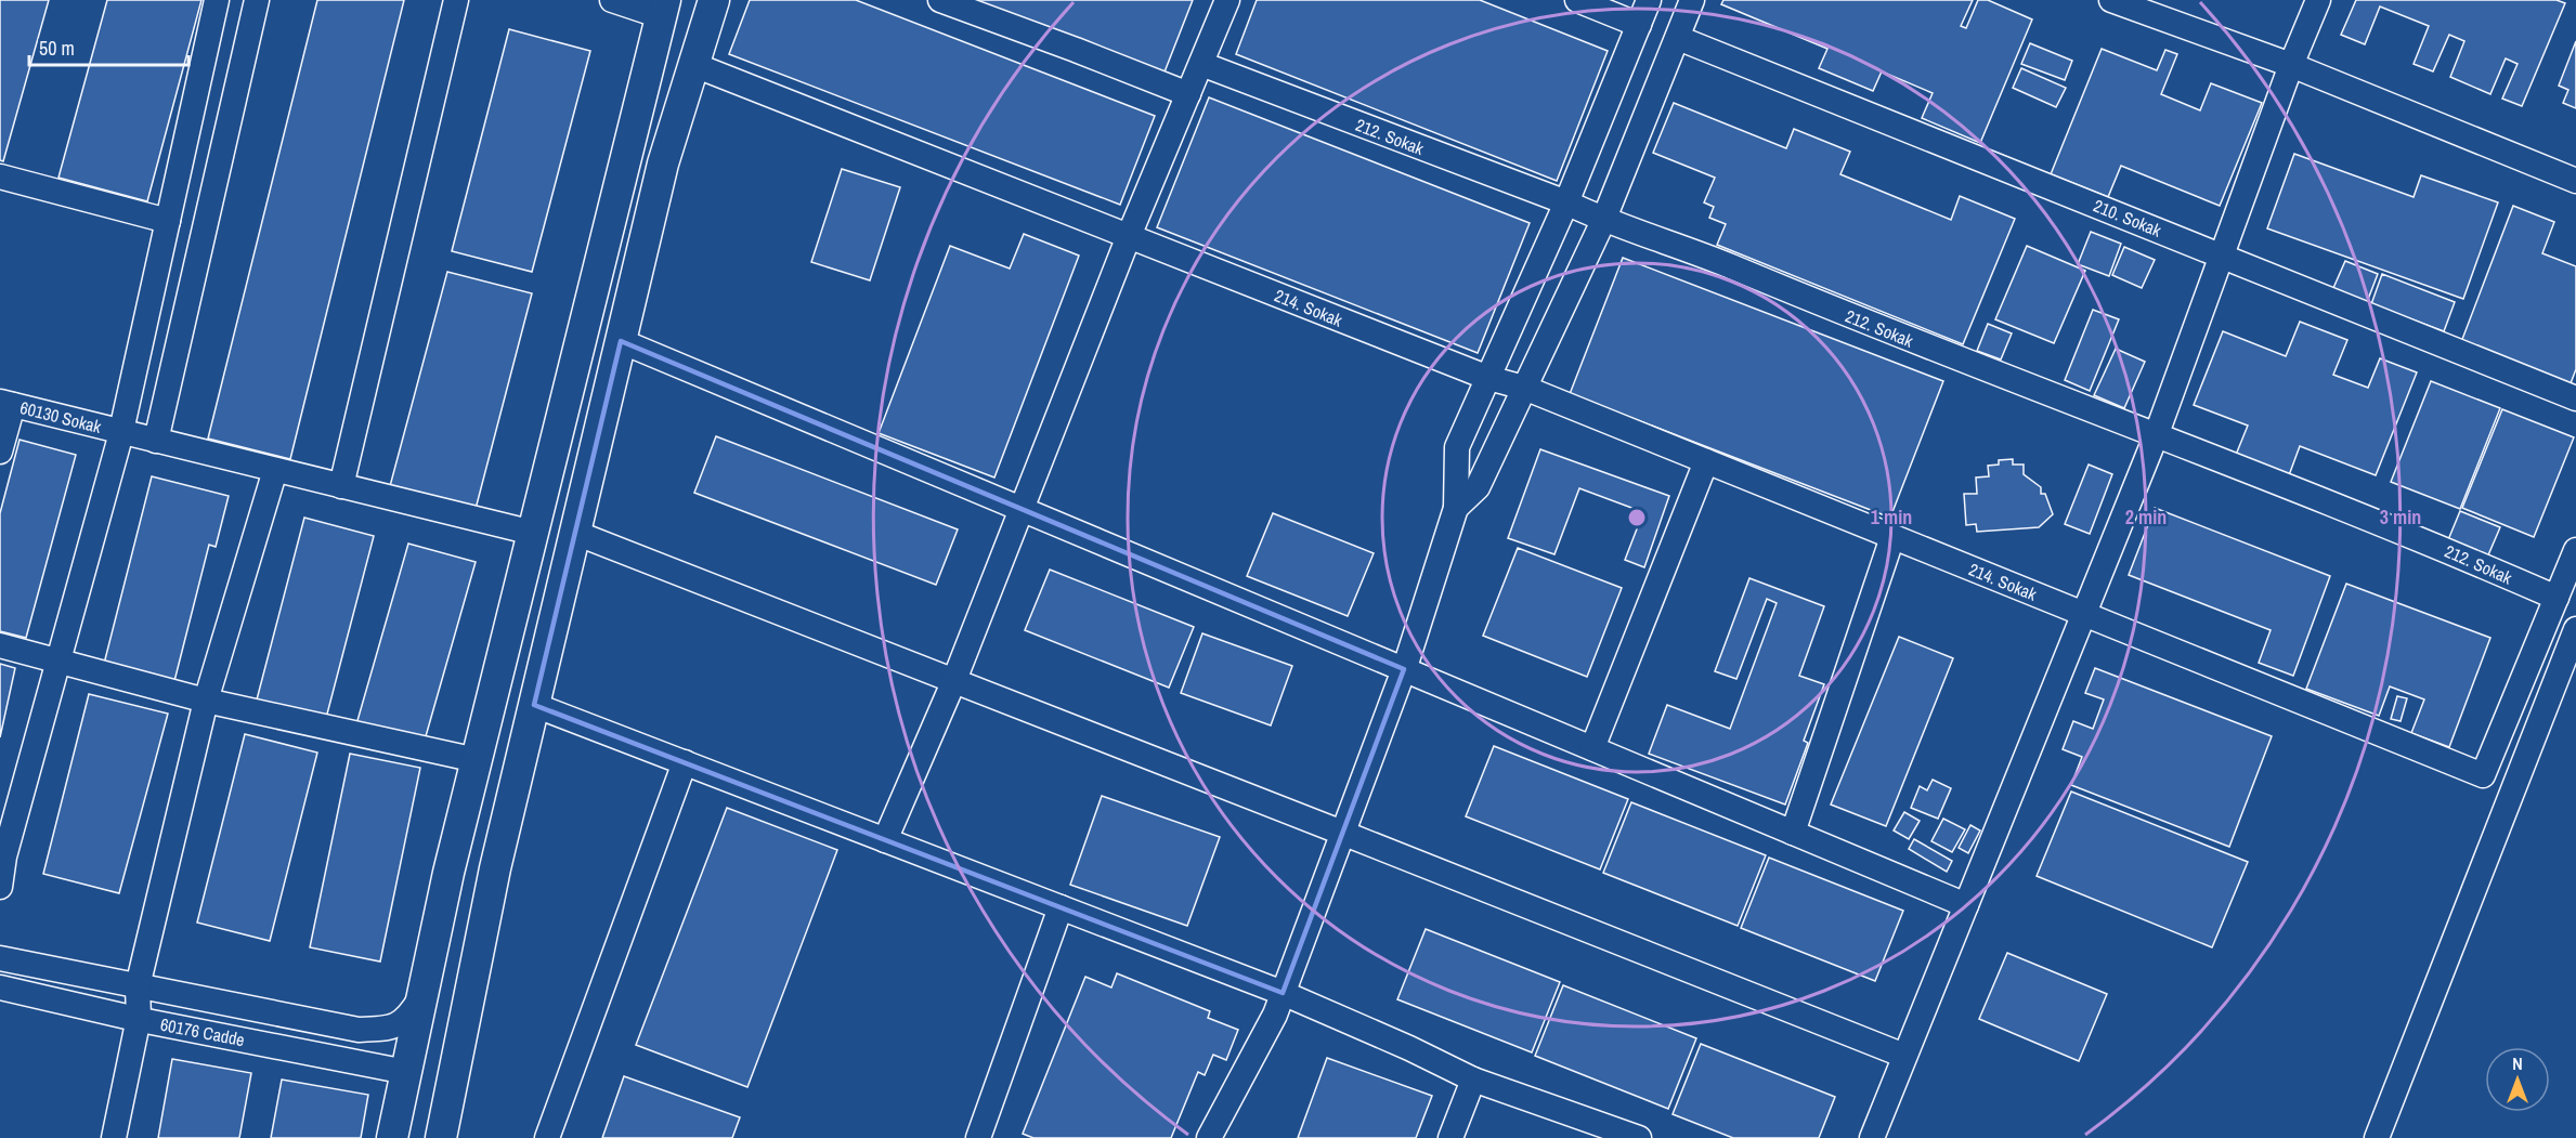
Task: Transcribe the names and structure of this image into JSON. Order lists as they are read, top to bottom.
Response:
{
  "streets": {
    "street": [
      "212. Sokak",
      "210. Sokak",
      "214. Sokak",
      "60130 Sokak",
      "60176 Cadde"
    ]
  },
  "crossings": [
    ["212. Sokak", "214. Sokak"]
  ],
  "scale_bar": "50 m",
  "north": "top",
  "rings": ["1 min", "2 min", "3 min"]
}
